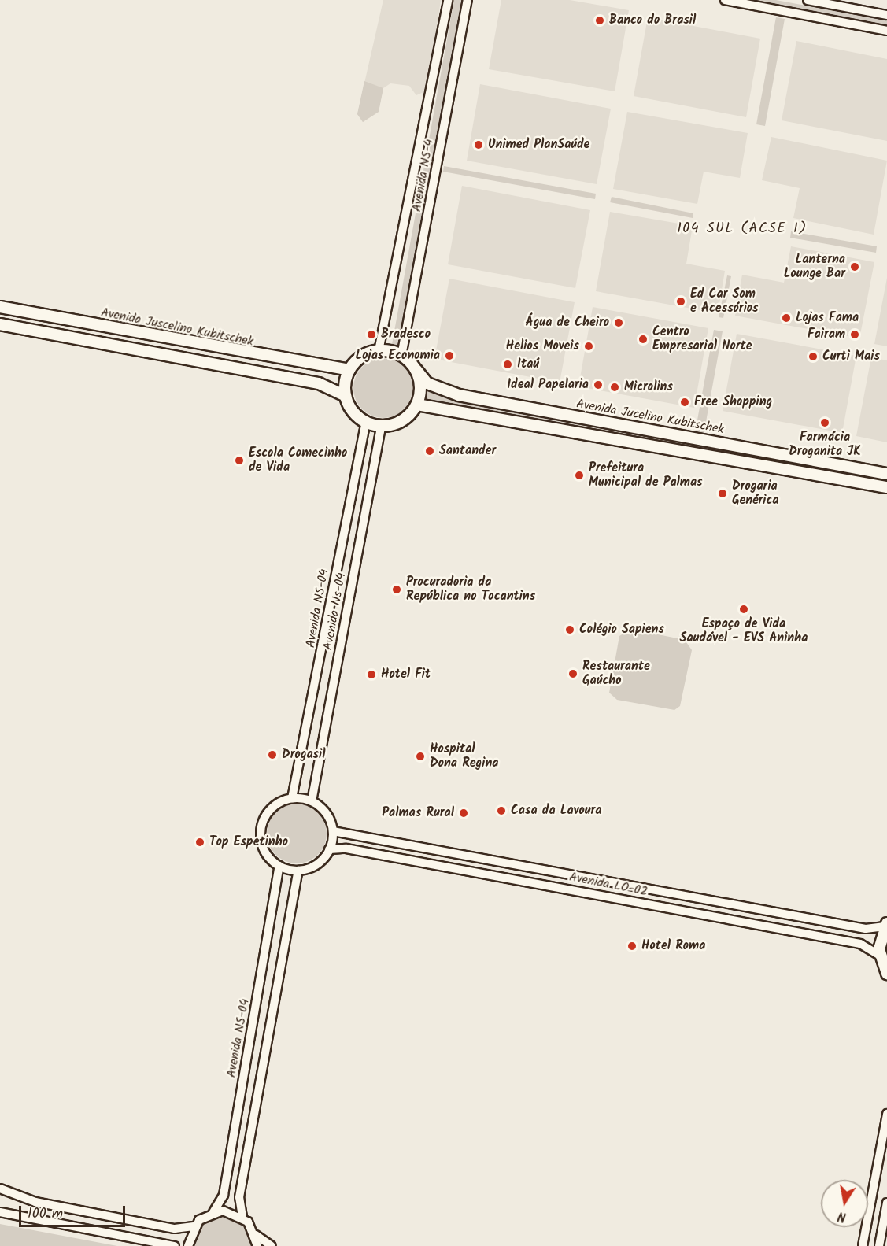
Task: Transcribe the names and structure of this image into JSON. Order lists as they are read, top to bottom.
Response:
{
  "streets": {
    "main road": ["Avenida Juscelino Kubitschek", "Avenida Jucelino Kubitschek"],
    "street": [
      "Avenida NS-4",
      "Avenida NS-04",
      "Avenida Ns-04",
      "Avenida LO-02"
    ]
  },
  "crossings": [
    ["Avenida NS-4", "Avenida Juscelino Kubitschek"],
    ["Avenida NS-4", "Avenida Jucelino Kubitschek"],
    ["Avenida NS-4", "Avenida NS-04"],
    ["Avenida NS-4", "Avenida Ns-04"],
    ["Avenida Juscelino Kubitschek", "Avenida Jucelino Kubitschek"],
    ["Avenida Juscelino Kubitschek", "Avenida NS-04"],
    ["Avenida Juscelino Kubitschek", "Avenida Ns-04"],
    ["Avenida Jucelino Kubitschek", "Avenida NS-04"],
    ["Avenida Jucelino Kubitschek", "Avenida Ns-04"],
    ["Avenida NS-04", "Avenida Ns-04"],
    ["Avenida NS-04", "Avenida LO-02"],
    ["Avenida Ns-04", "Avenida LO-02"]
  ],
  "districts": ["104 SUL (ACSE 1)"],
  "places": [
    "Banco do Brasil",
    "Unimed PlanSaúde",
    "Lanterna Lounge Bar",
    "Ed Car Som e Acessórios",
    "Lojas Fama",
    "Água de Cheiro",
    "Bradesco",
    "Fairam",
    "Centro Empresarial Norte",
    "Helios Moveis",
    "Lojas Economia",
    "Curti Mais",
    "Itaú",
    "Ideal Papelaria",
    "Microlins",
    "Free Shopping",
    "Farmácia Droganita JK",
    "Santander",
    "Escola Comecinho de Vida",
    "Prefeitura Municipal de Palmas",
    "Drogaria Genérica",
    "Procuradoria da República no Tocantins",
    "Espaço de Vida Saudável - EVS Aninha",
    "Colégio Sapiens",
    "Restaurante Gaúcho",
    "Hotel Fit",
    "Drogasil",
    "Hospital Dona Regina",
    "Casa da Lavoura",
    "Palmas Rural",
    "Top Espetinho",
    "Hotel Roma"
  ],
  "scale_bar": "100 m",
  "north": "bottom"
}
